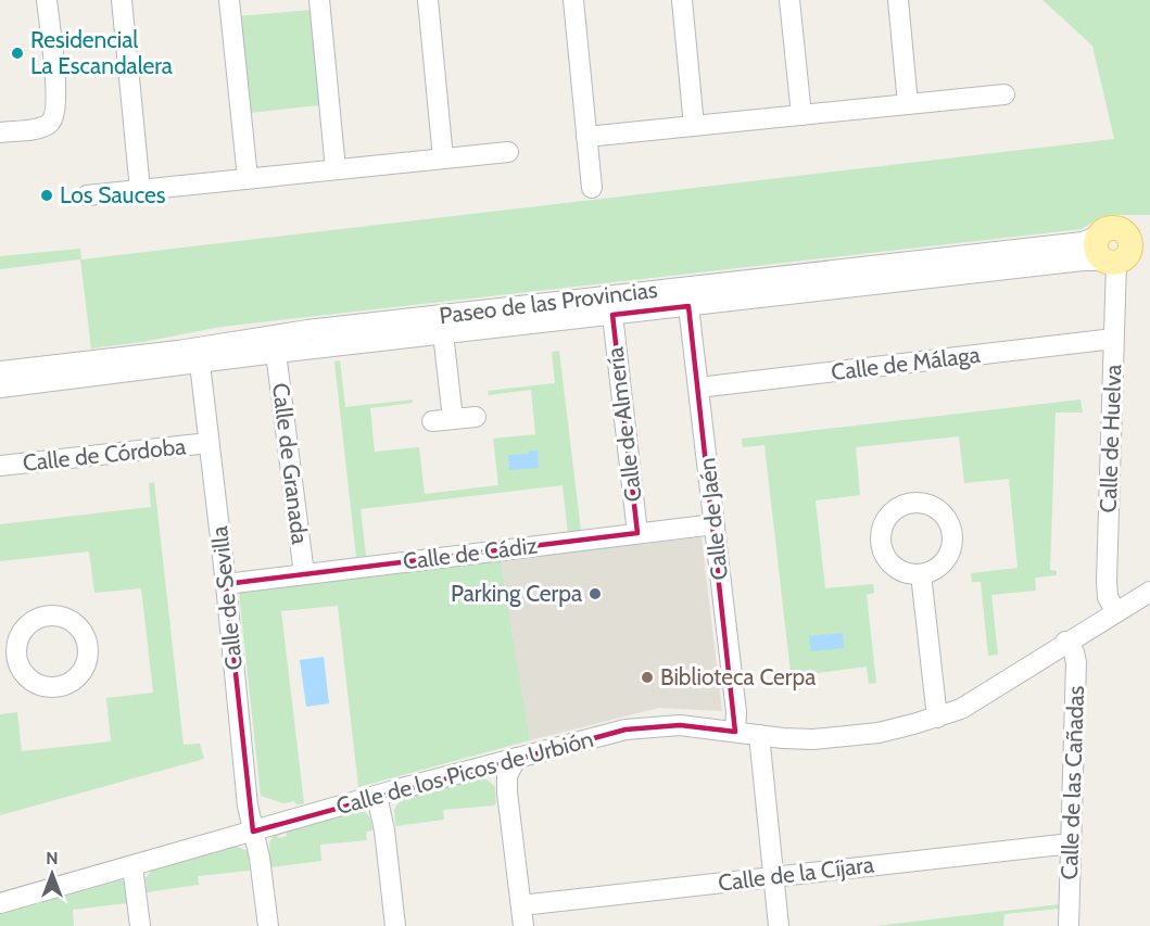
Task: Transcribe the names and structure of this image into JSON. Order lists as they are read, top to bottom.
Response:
{
  "streets": {
    "main road": ["Paseo de las Provincias"],
    "street": [
      "Calle de Málaga",
      "Calle de Almería",
      "Calle de Huelva",
      "Calle de Córdoba",
      "Calle de Granada",
      "Calle de Jaén",
      "Calle de Cádiz",
      "Calle de Sevilla",
      "Calle de los Picos de Urbión",
      "Calle de las Cañadas",
      "Calle de la Cíjara"
    ]
  },
  "crossings": [
    ["Paseo de las Provincias", "Calle de Almería"],
    ["Paseo de las Provincias", "Calle de Huelva"],
    ["Paseo de las Provincias", "Calle de Granada"],
    ["Paseo de las Provincias", "Calle de Jaén"],
    ["Paseo de las Provincias", "Calle de Sevilla"],
    ["Calle de Málaga", "Calle de Huelva"],
    ["Calle de Málaga", "Calle de Jaén"],
    ["Calle de Almería", "Calle de Cádiz"],
    ["Calle de Huelva", "Calle de los Picos de Urbión"],
    ["Calle de Córdoba", "Calle de Sevilla"],
    ["Calle de Granada", "Calle de Cádiz"],
    ["Calle de Jaén", "Calle de Cádiz"],
    ["Calle de Jaén", "Calle de los Picos de Urbión"],
    ["Calle de Cádiz", "Calle de Sevilla"],
    ["Calle de Sevilla", "Calle de los Picos de Urbión"],
    ["Calle de los Picos de Urbión", "Calle de las Cañadas"],
    ["Calle de las Cañadas", "Calle de la Cíjara"]
  ],
  "places": [
    "Residencial La Escandalera",
    "Los Sauces",
    "Parking Cerpa",
    "Biblioteca Cerpa"
  ],
  "north": "top"
}
